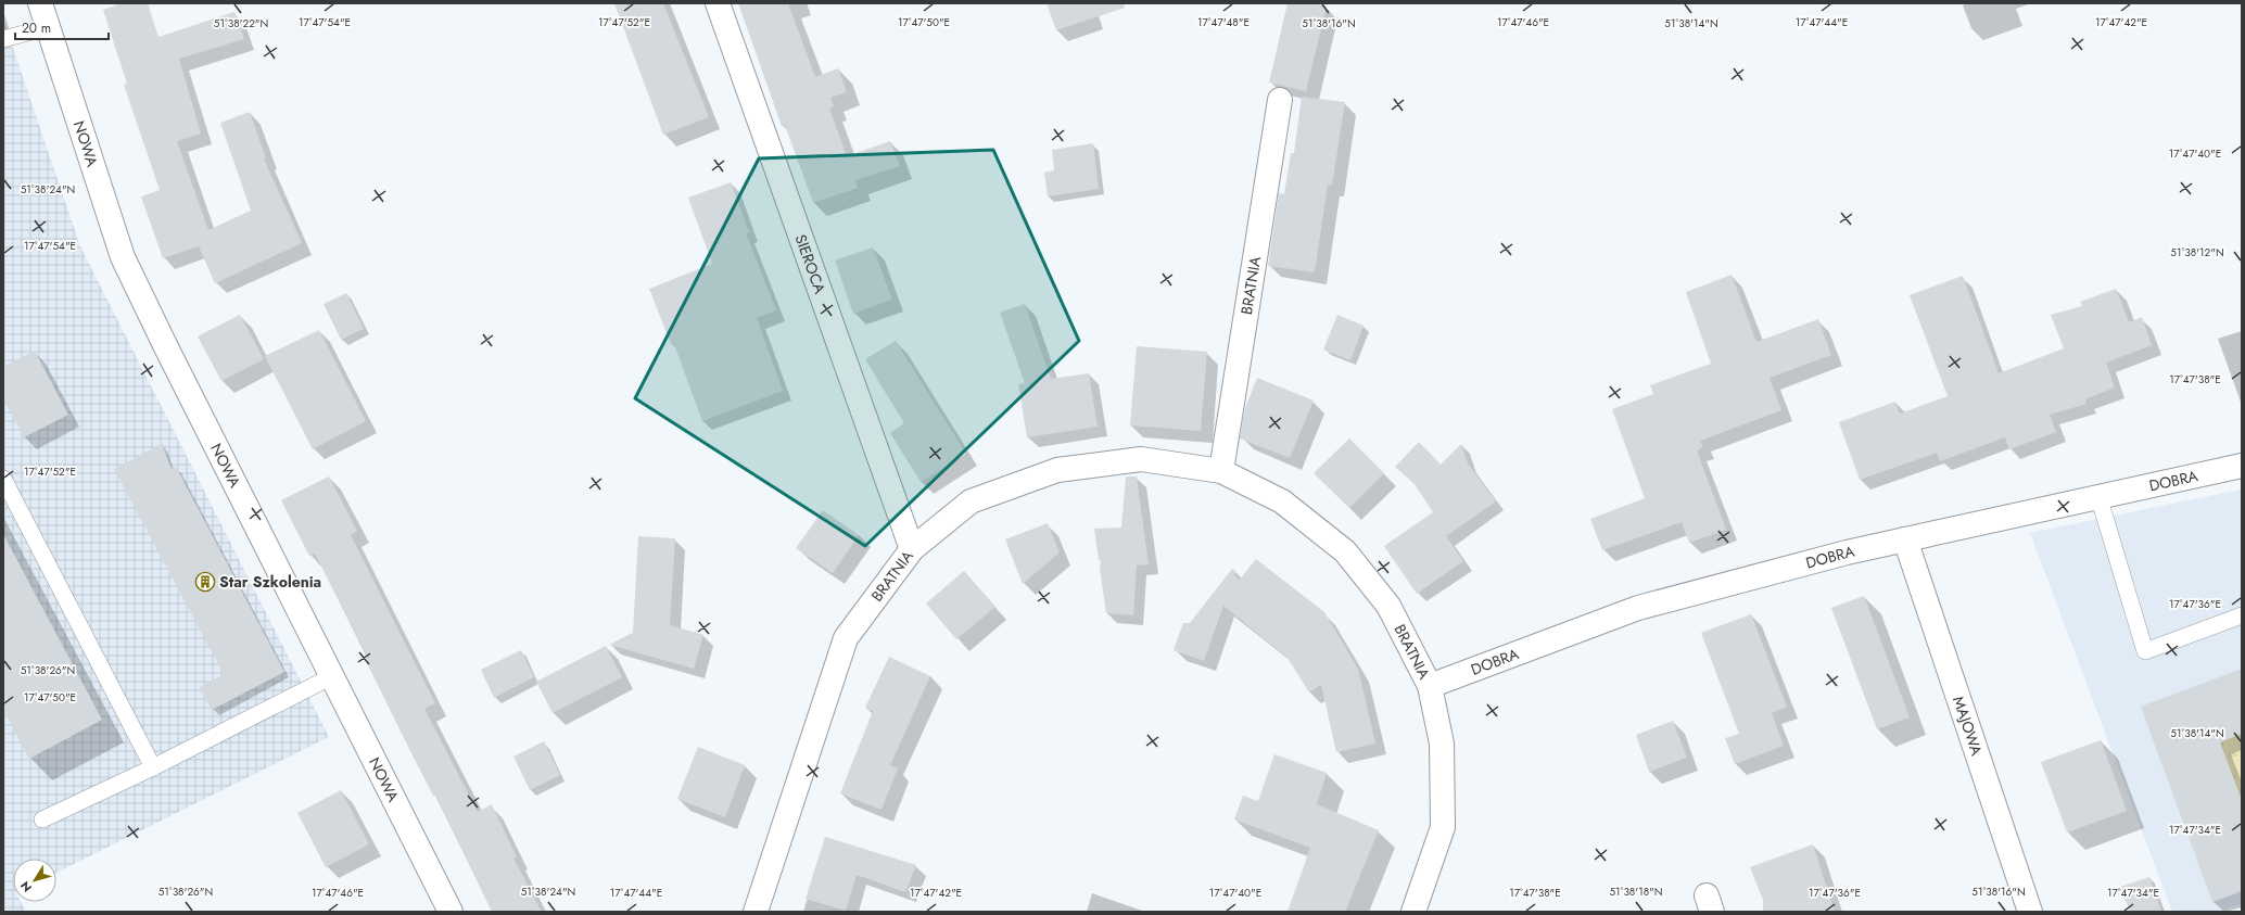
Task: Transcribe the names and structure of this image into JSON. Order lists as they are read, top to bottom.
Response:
{
  "streets": {
    "street": [
      "NOWA",
      "SIEROCA",
      "BRATNIA",
      "DOBRA",
      "MAJOWA"
    ]
  },
  "crossings": [
    ["SIEROCA", "BRATNIA"],
    ["BRATNIA", "DOBRA"],
    ["DOBRA", "MAJOWA"]
  ],
  "places": {
    "building": ["Star Szkolenia"]
  },
  "scale_bar": "20 m",
  "north": "bottom left",
  "coordinates": [
    "17°47'54\"E",
    "17°47'52\"E",
    "17°47'50\"E",
    "17°47'48\"E",
    "17°47'46\"E",
    "17°47'44\"E",
    "17°47'42\"E",
    "51°38'22\"N",
    "51°38'16\"N",
    "51°38'14\"N",
    "17°47'40\"E",
    "51°38'24\"N",
    "51°38'12\"N",
    "17°47'38\"E",
    "17°47'36\"E",
    "51°38'26\"N",
    "17°47'34\"E",
    "51°38'18\"N"
  ]
}
